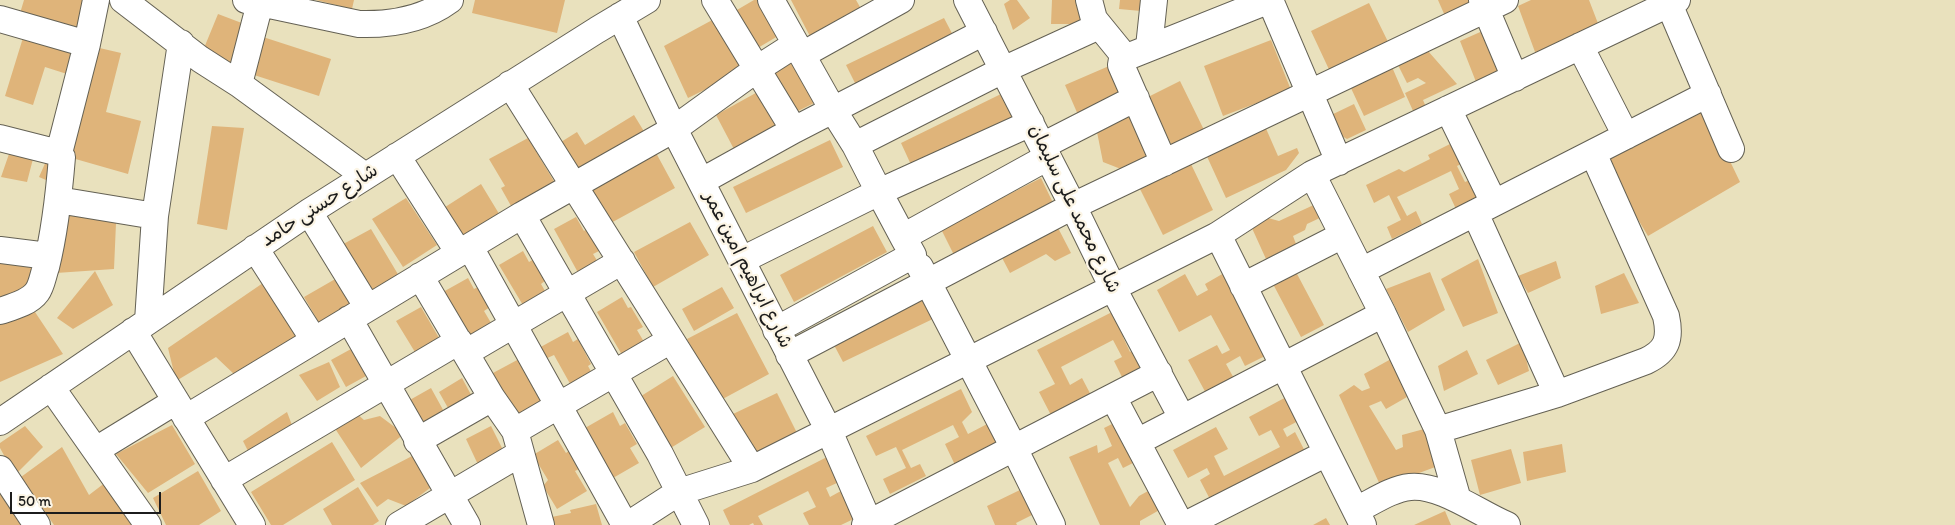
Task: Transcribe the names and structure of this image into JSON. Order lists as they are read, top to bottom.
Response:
{
  "streets": {
    "street": ["شارع حسنى حامد", "شارع محمد على سليمان", "شارع ابراهيم امين عمر"]
  },
  "crossings": [
    ["شارع حسنى حامد", "شارع ابراهيم امين عمر"]
  ],
  "scale_bar": "50 m"
}
